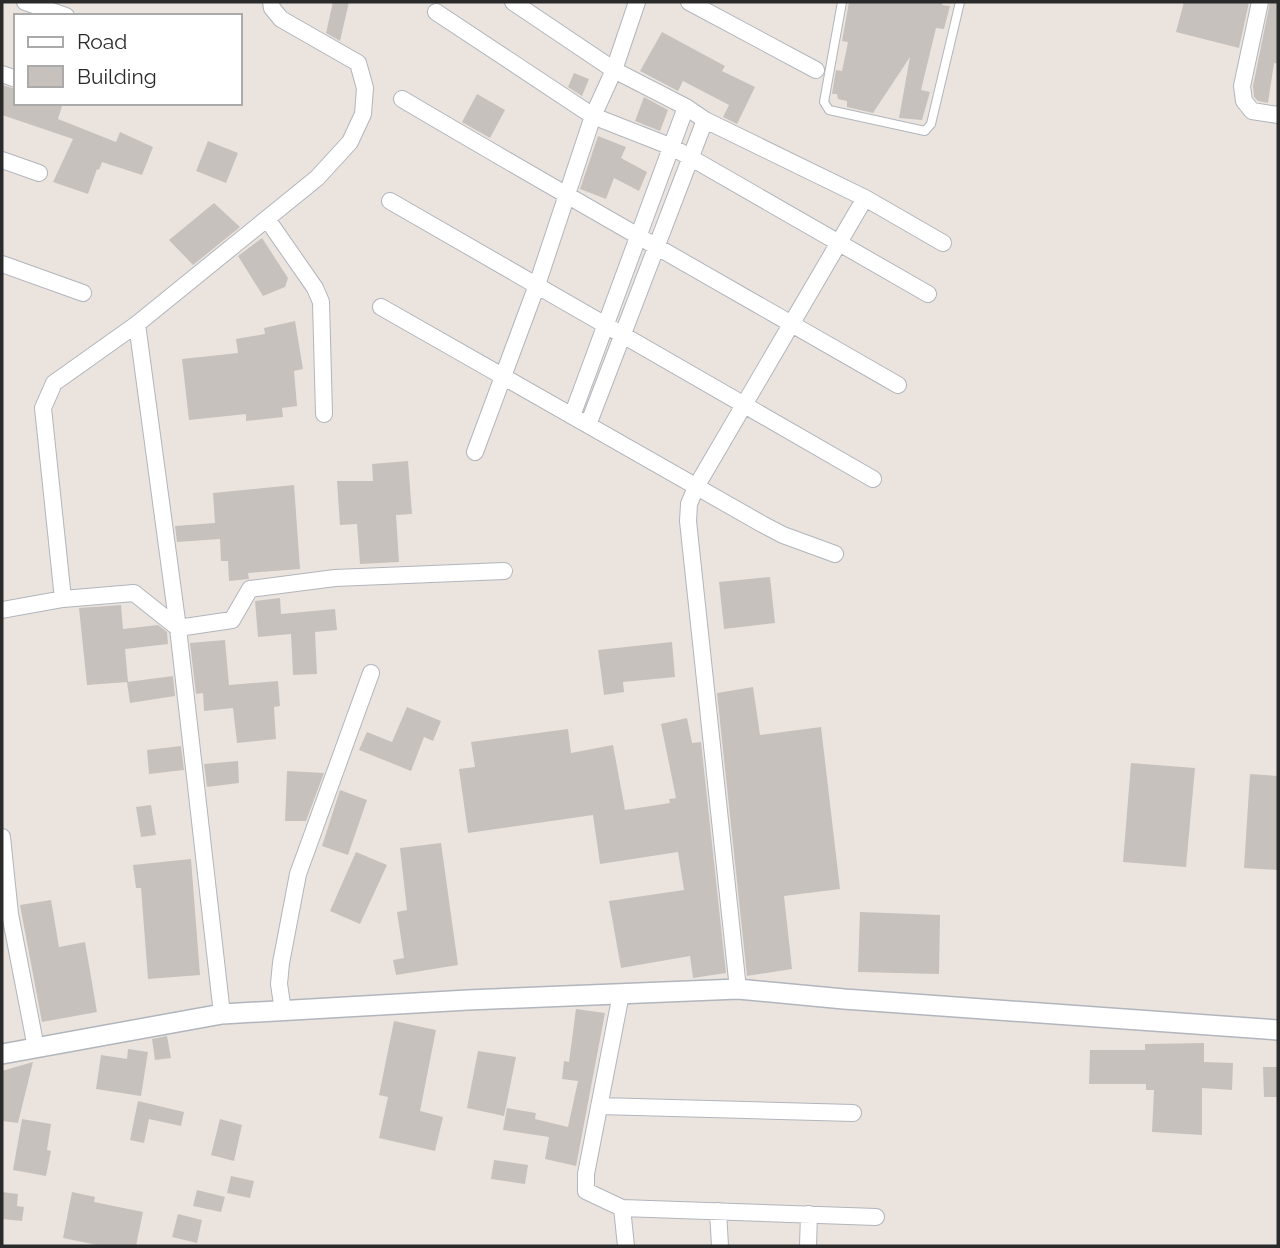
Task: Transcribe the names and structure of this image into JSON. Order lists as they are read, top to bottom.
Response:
{
  "legend": ["Road", "Building"]
}
